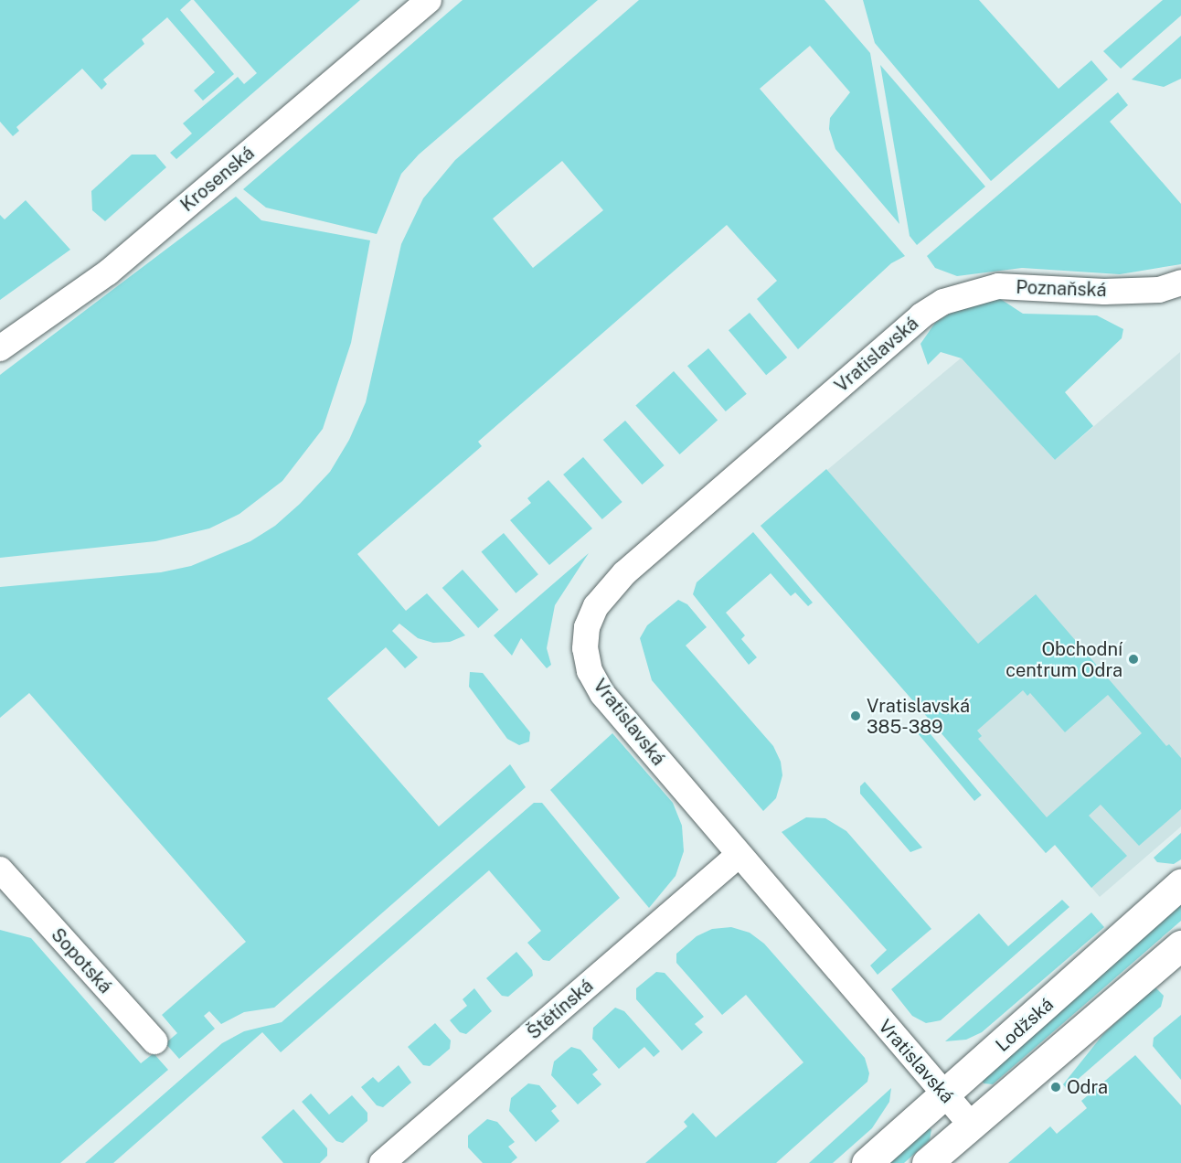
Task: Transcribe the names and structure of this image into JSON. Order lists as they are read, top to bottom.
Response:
{
  "streets": {
    "street": [
      "Krosenská",
      "Poznaňská",
      "Vratislavská",
      "Sopotská",
      "Štětínská",
      "Lodžská"
    ]
  },
  "crossings": [
    ["Poznaňská", "Vratislavská"],
    ["Vratislavská", "Štětínská"],
    ["Vratislavská", "Lodžská"]
  ],
  "places": ["Obchodní centrum Odra", "Vratislavská 385-389", "Odra"]
}
